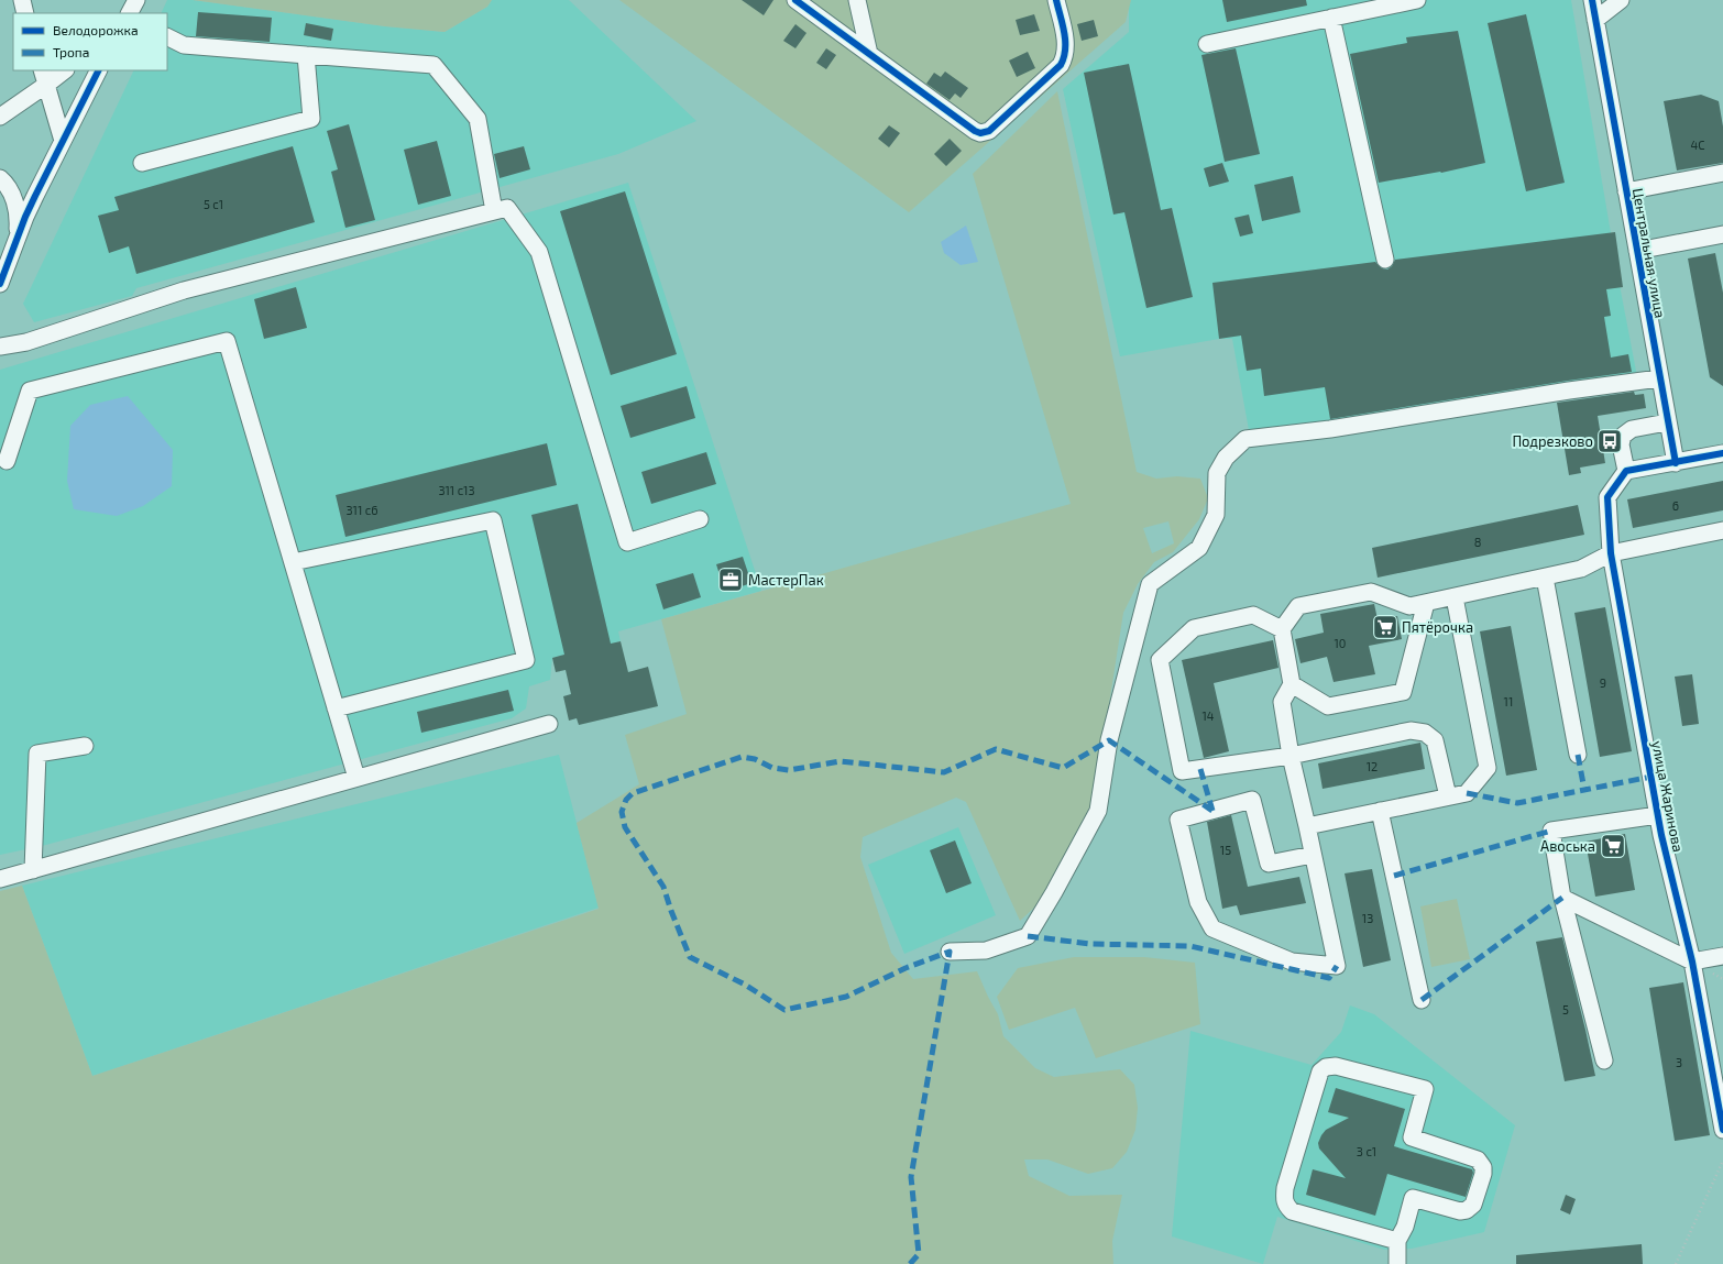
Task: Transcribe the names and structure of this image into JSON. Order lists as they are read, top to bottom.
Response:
{
  "streets": {
    "street": ["Центральная улица", "улица Жаринова"]
  },
  "places": {
    "bus stop": ["Подрезково"],
    "office": ["МастерПак"],
    "supermarket": ["Пятёрочка", "Авоська"]
  },
  "house_numbers": [
    "4С",
    "5 с1",
    "311 с13",
    "6",
    "311 с6",
    "8",
    "10",
    "9",
    "11",
    "14",
    "12",
    "15",
    "13",
    "5",
    "3",
    "3 с1"
  ],
  "legend": ["Велодорожка", "Тропа"]
}
